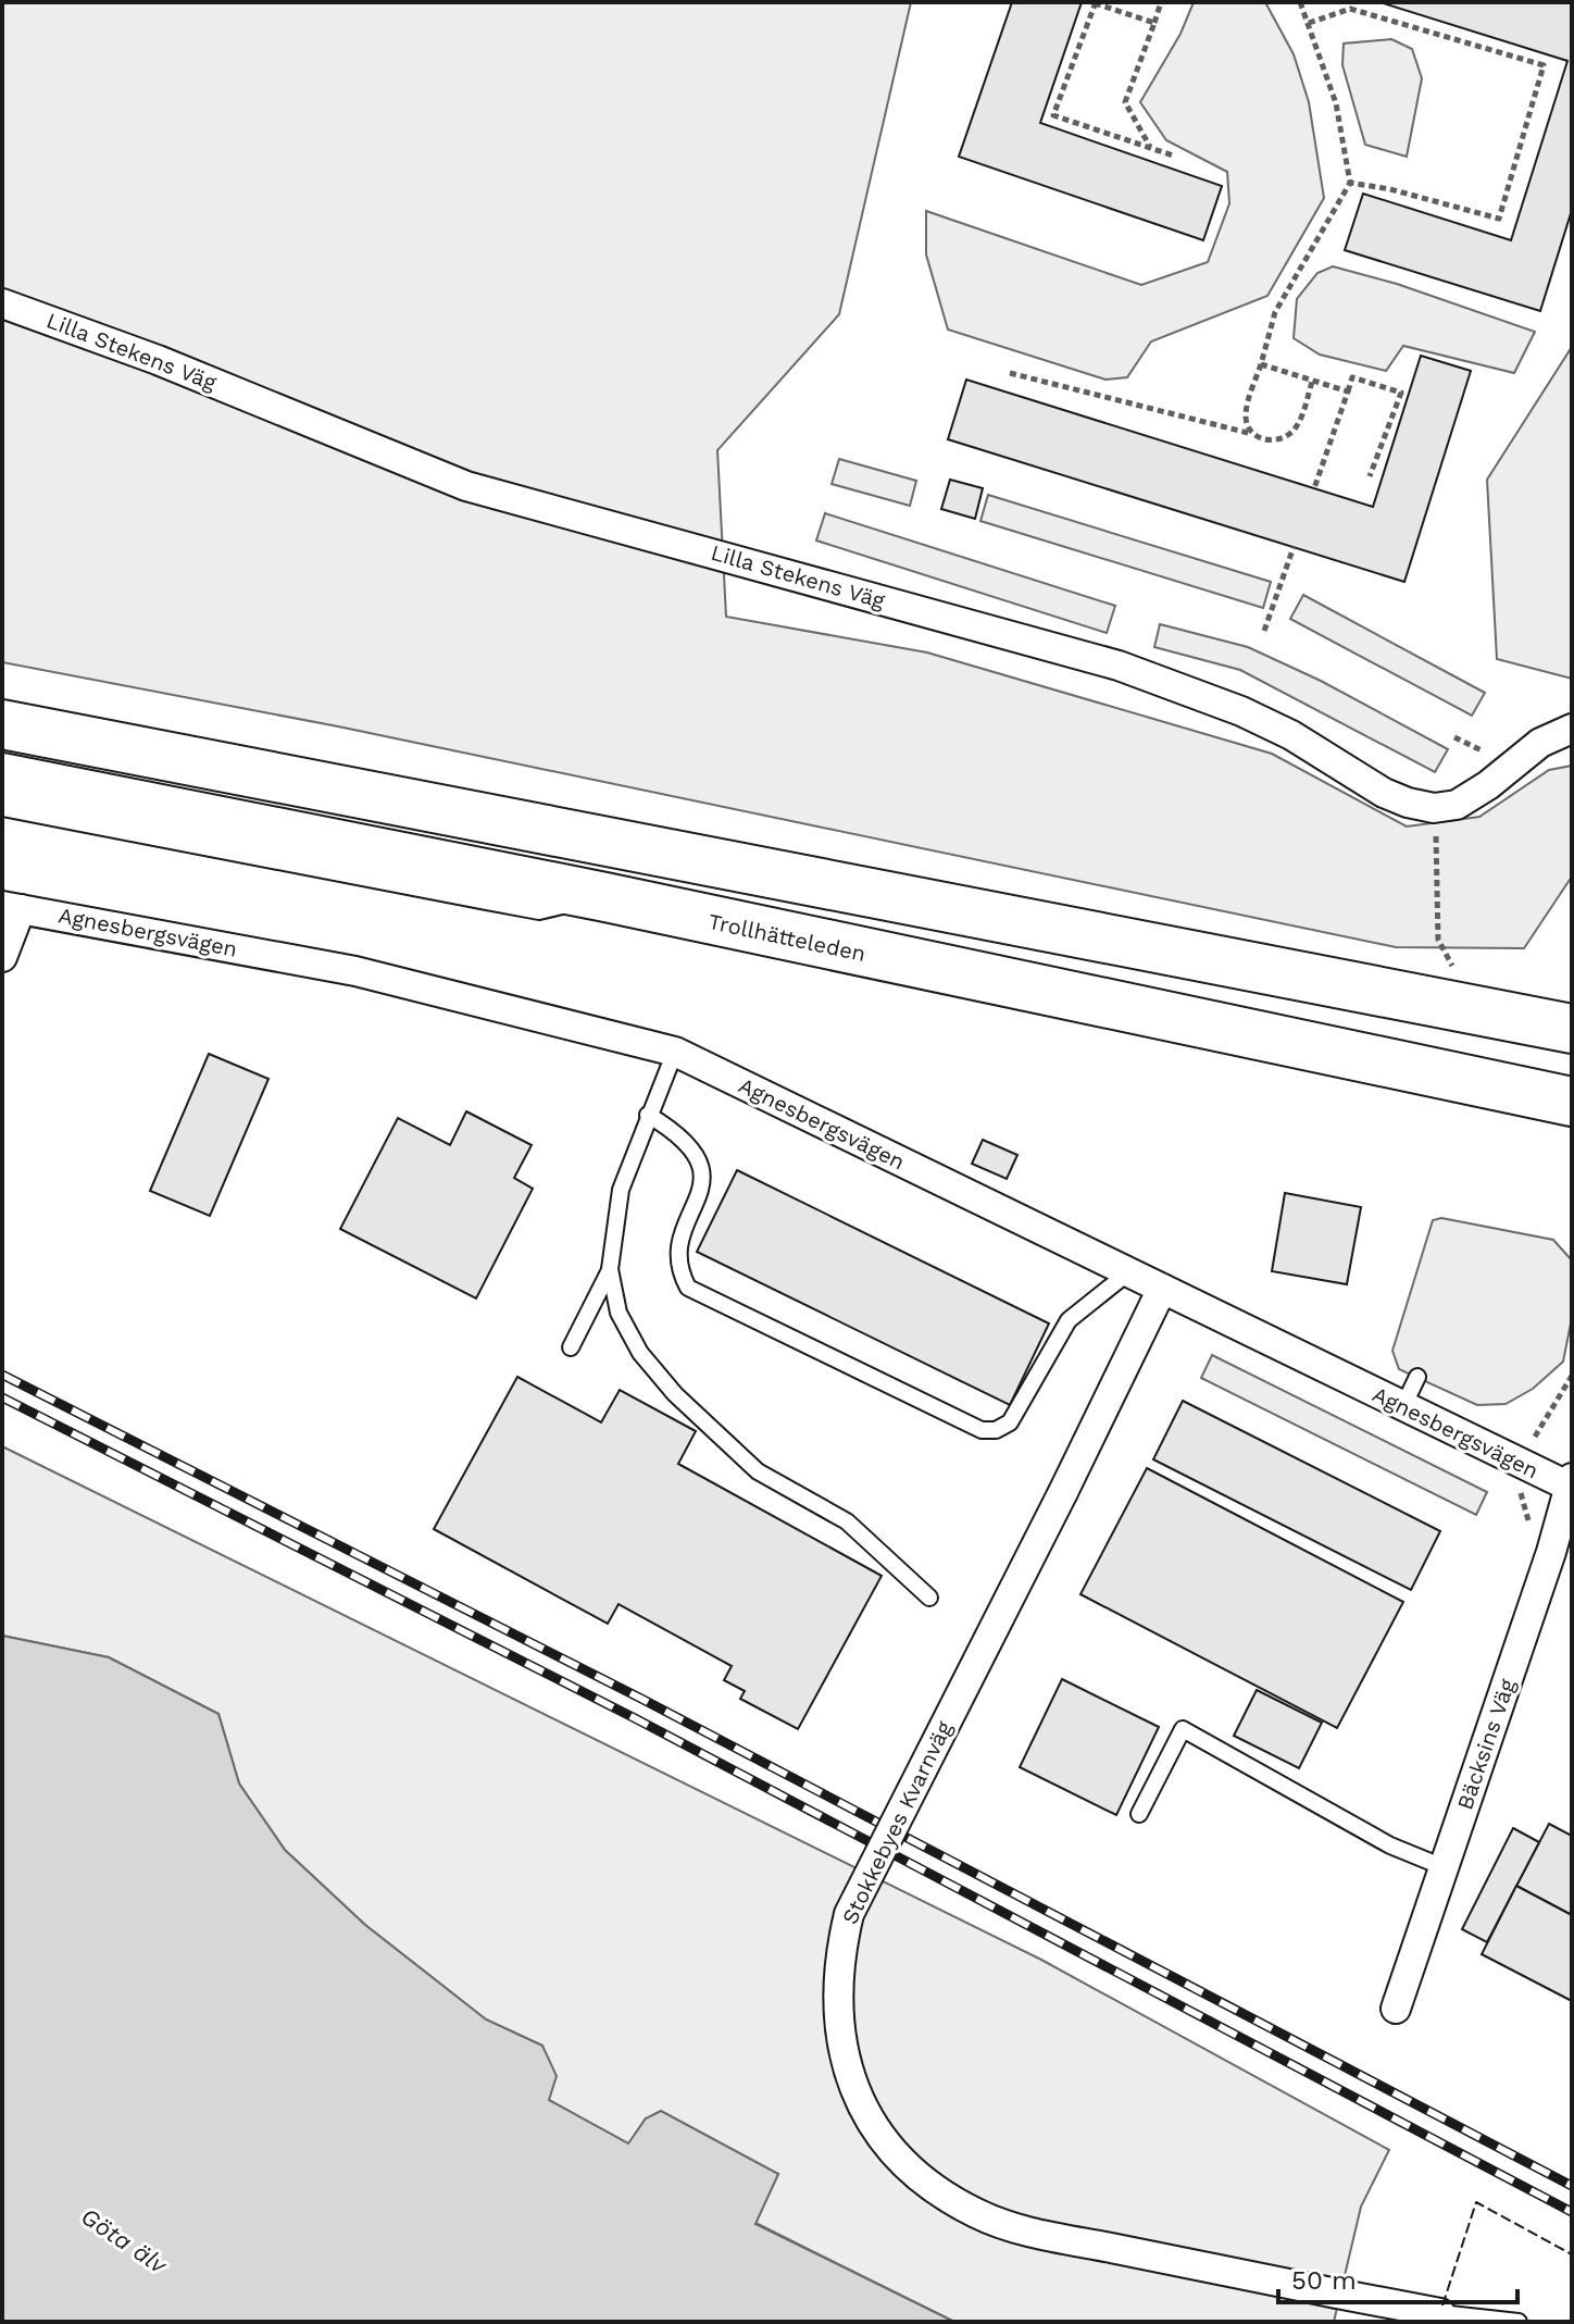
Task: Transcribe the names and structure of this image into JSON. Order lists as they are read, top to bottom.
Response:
{
  "streets": {
    "highway": ["Trollhätteleden"],
    "street": [
      "Lilla Stekens Väg",
      "Agnesbergsvägen",
      "Bäcksins Väg",
      "Stokkebyes Kvarnväg"
    ]
  },
  "crossings": [
    ["Agnesbergsvägen", "Bäcksins Väg"],
    ["Agnesbergsvägen", "Stokkebyes Kvarnväg"]
  ],
  "water": ["Göta älv"],
  "scale_bar": "50 m"
}
